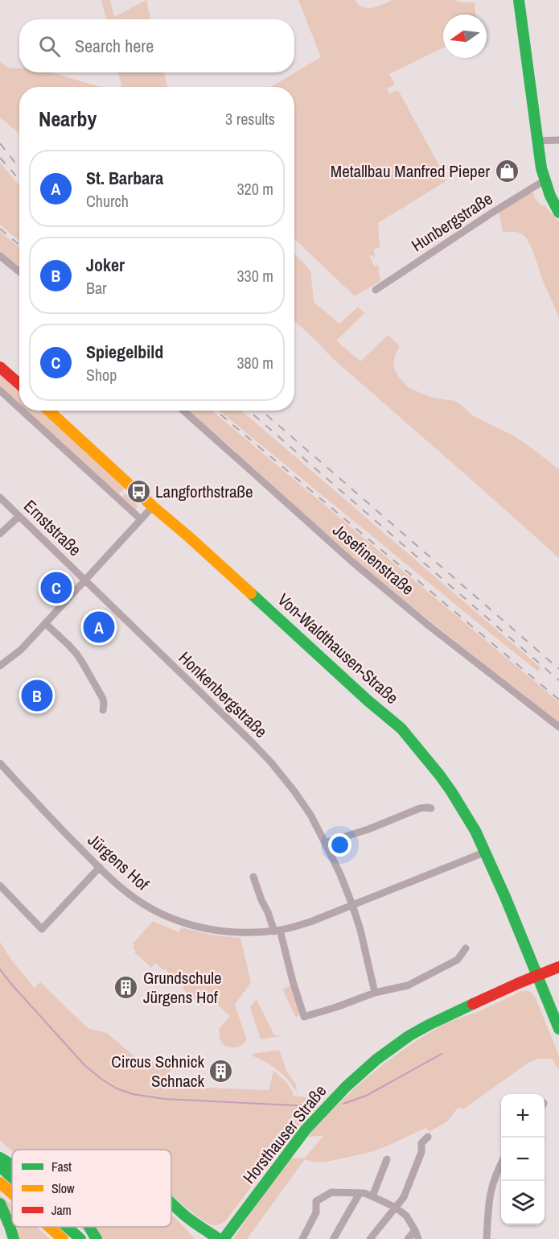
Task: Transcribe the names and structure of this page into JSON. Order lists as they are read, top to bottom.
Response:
{
  "streets": {
    "main road": ["Von-Waldthausen-Straße", "Horsthauser Straße"],
    "street": [
      "Hunbergstraße",
      "Ernststraße",
      "Josefinenstraße",
      "Honkenbergstraße",
      "Jürgens Hof"
    ]
  },
  "crossings": [
    ["Ernststraße", "Honkenbergstraße"],
    ["Von-Waldthausen-Straße", "Jürgens Hof"],
    ["Von-Waldthausen-Straße", "Horsthauser Straße"],
    ["Honkenbergstraße", "Jürgens Hof"]
  ],
  "places": {
    "shop": ["Metallbau Manfred Pieper"],
    "bus stop": ["Langforthstraße"],
    "building": ["Grundschule Jürgens Hof", "Circus Schnick Schnack"]
  },
  "legend": ["Fast", "Slow", "Jam"],
  "north": "left",
  "page": {
    "search": "Search here",
    "heading": ["Nearby", "3 results"],
    "list": [
      {
        "mark": "A",
        "name": "St. Barbara",
        "note": "Church",
        "value": "320 m"
      },
      {
        "mark": "B",
        "name": "Joker",
        "note": "Bar",
        "value": "330 m"
      },
      {
        "mark": "C",
        "name": "Spiegelbild",
        "note": "Shop",
        "value": "380 m"
      }
    ],
    "pins": ["C", "A", "B"],
    "map_buttons": ["+", "−"]
  }
}
